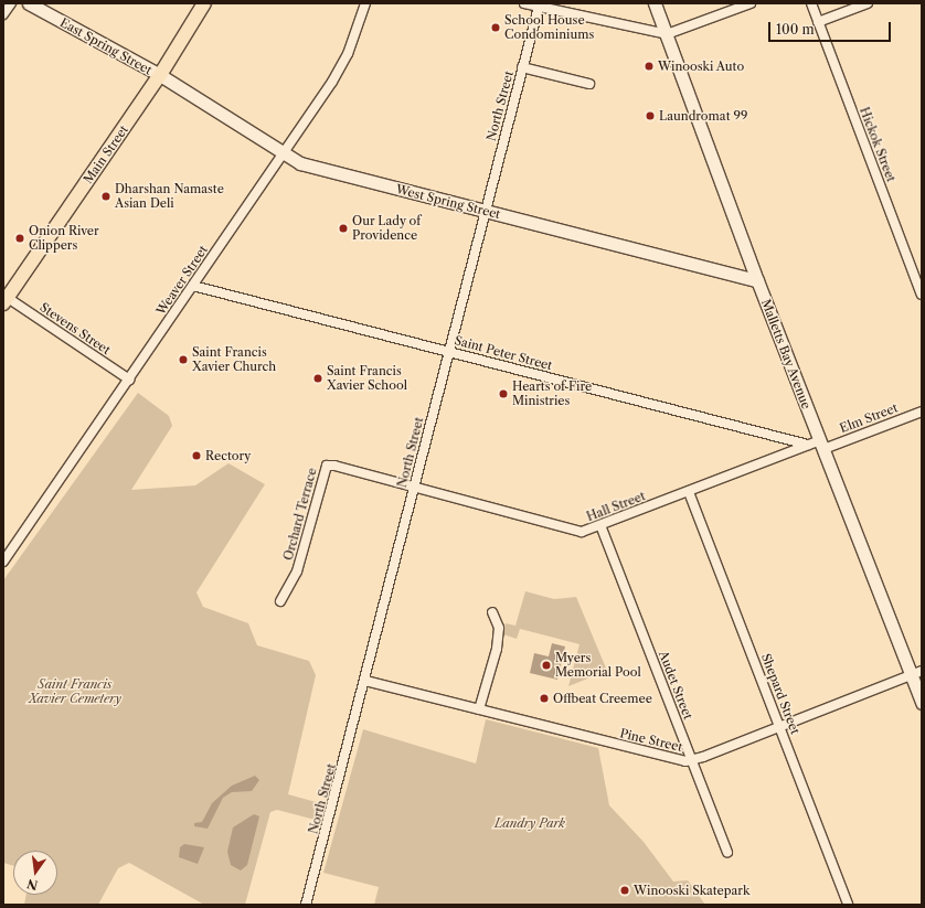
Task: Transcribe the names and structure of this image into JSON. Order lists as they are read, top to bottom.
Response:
{
  "streets": {
    "main road": ["Main Street"],
    "street": [
      "East Spring Street",
      "North Street",
      "Hickok Street",
      "West Spring Street",
      "Weaver Street",
      "Stevens Street",
      "Saint Peter Street",
      "Malletts Bay Avenue",
      "Elm Street",
      "Hall Street",
      "Orchard Terrace",
      "Audet Street",
      "Shepard Street",
      "Pine Street"
    ]
  },
  "crossings": [
    ["East Spring Street", "Main Street"],
    ["East Spring Street", "West Spring Street"],
    ["North Street", "West Spring Street"],
    ["North Street", "Saint Peter Street"],
    ["North Street", "Hall Street"],
    ["North Street", "Orchard Terrace"],
    ["North Street", "Pine Street"],
    ["Main Street", "West Spring Street"],
    ["Main Street", "Stevens Street"],
    ["West Spring Street", "Weaver Street"],
    ["West Spring Street", "Malletts Bay Avenue"],
    ["Weaver Street", "Stevens Street"],
    ["Weaver Street", "Saint Peter Street"],
    ["Saint Peter Street", "Malletts Bay Avenue"],
    ["Saint Peter Street", "Elm Street"],
    ["Saint Peter Street", "Hall Street"],
    ["Malletts Bay Avenue", "Elm Street"],
    ["Malletts Bay Avenue", "Hall Street"],
    ["Malletts Bay Avenue", "Pine Street"],
    ["Elm Street", "Hall Street"],
    ["Hall Street", "Orchard Terrace"],
    ["Hall Street", "Audet Street"],
    ["Hall Street", "Shepard Street"],
    ["Audet Street", "Pine Street"],
    ["Shepard Street", "Pine Street"]
  ],
  "parks": ["Saint Francis Xavier Cemetery", "Landry Park"],
  "places": [
    "School House Condominiums",
    "Winooski Auto",
    "Laundromat 99",
    "Dharshan Namaste Asian Deli",
    "Our Lady of Providence",
    "Onion River Clippers",
    "Saint Francis Xavier Church",
    "Saint Francis Xavier School",
    "Hearts of Fire Ministries",
    "Rectory",
    "Myers Memorial Pool",
    "Offbeat Creemee",
    "Winooski Skatepark"
  ],
  "scale_bar": "100 m",
  "north": "bottom"
}
